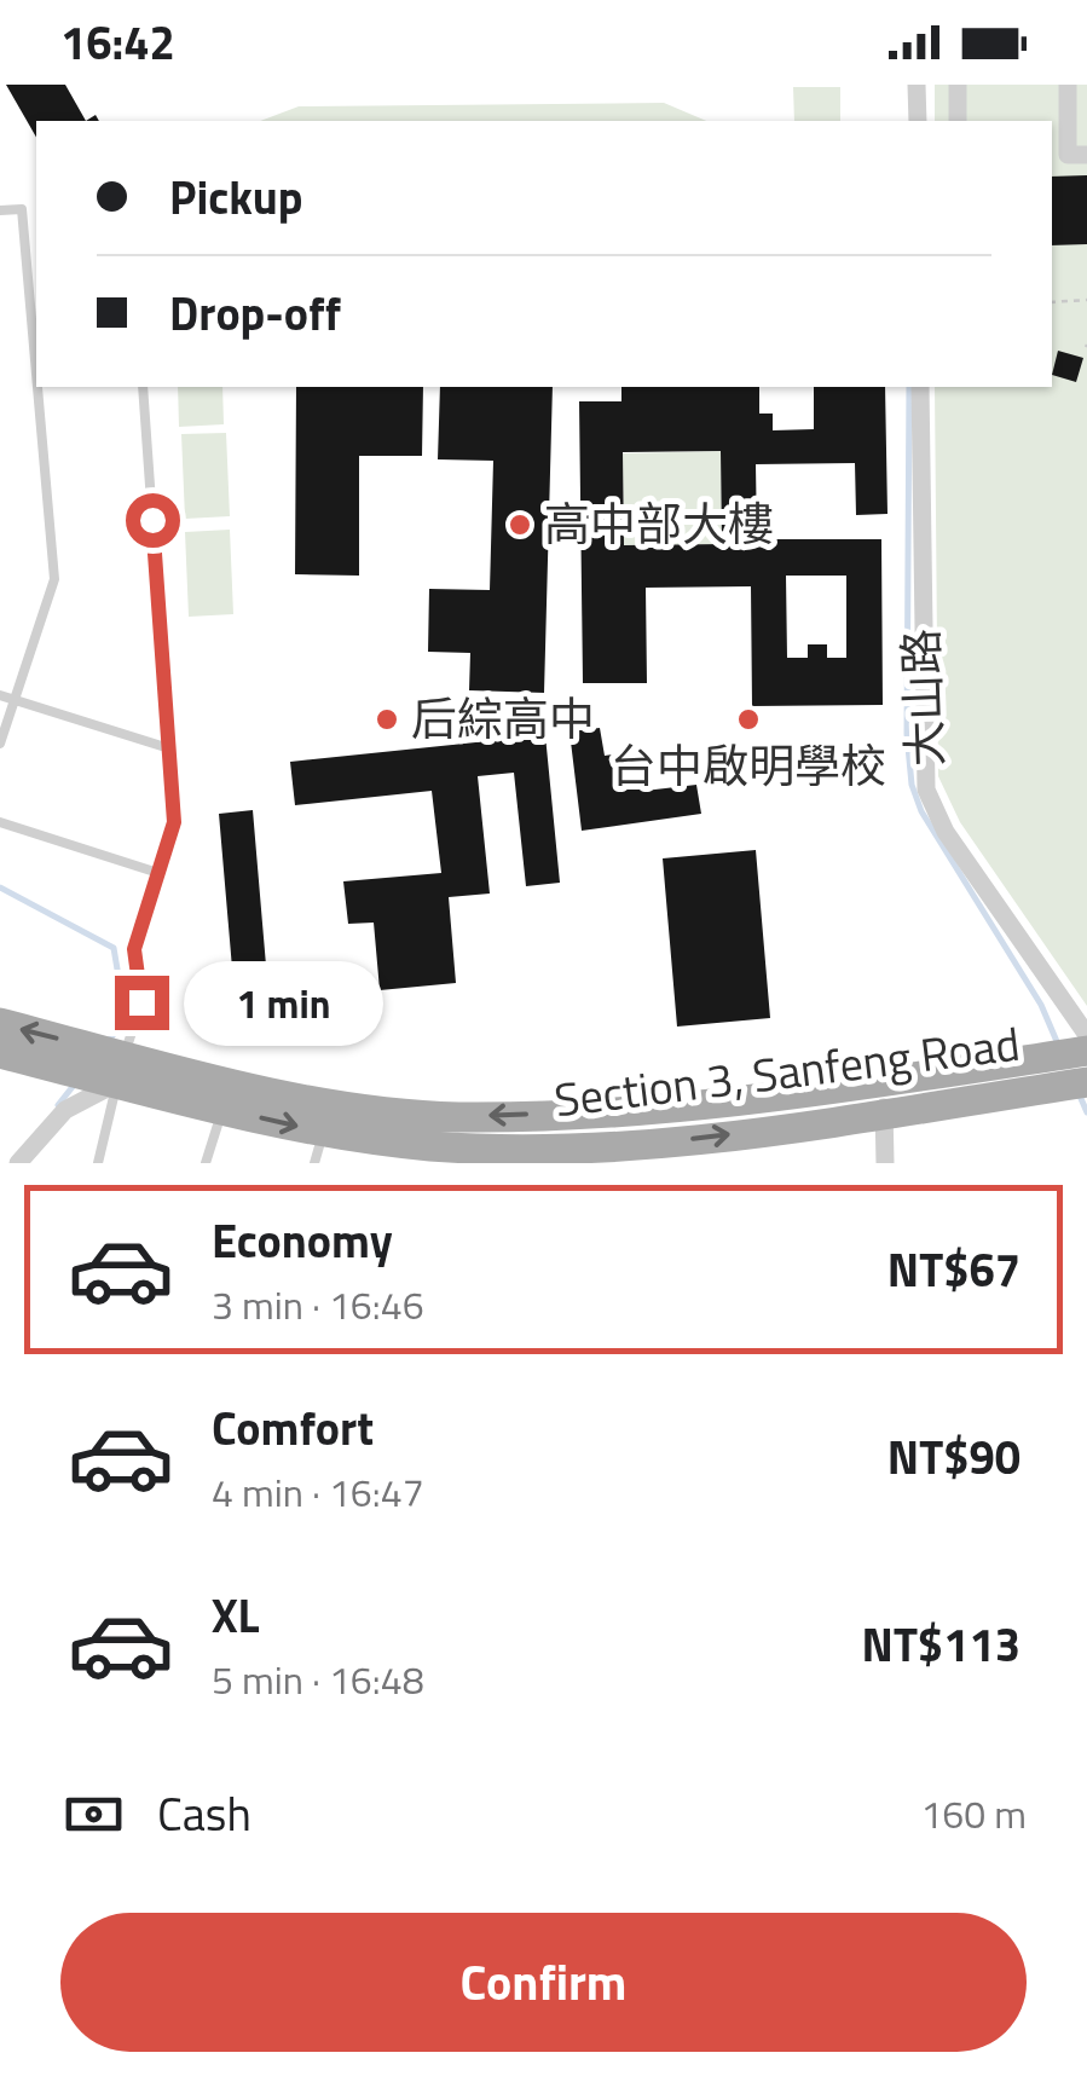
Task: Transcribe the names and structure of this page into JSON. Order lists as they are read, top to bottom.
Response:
{
  "streets": {
    "main road": ["Section 3, Sanfeng Road"],
    "street": ["大山路"]
  },
  "places": ["高中部大樓", "后綜高中", "台中啟明學校"],
  "page": {
    "status": "16:42",
    "banner": ["Pickup", "Drop-off"],
    "bubble": "1 min",
    "list": [
      {
        "name": "Economy",
        "note": "3 min · 16:46",
        "value": "NT$67"
      },
      {
        "name": "Comfort",
        "note": "4 min · 16:47",
        "value": "NT$90"
      },
      {
        "name": "XL",
        "note": "5 min · 16:48",
        "value": "NT$113"
      }
    ],
    "pay": ["Cash", "160 m"],
    "buttons": "Confirm"
  }
}
